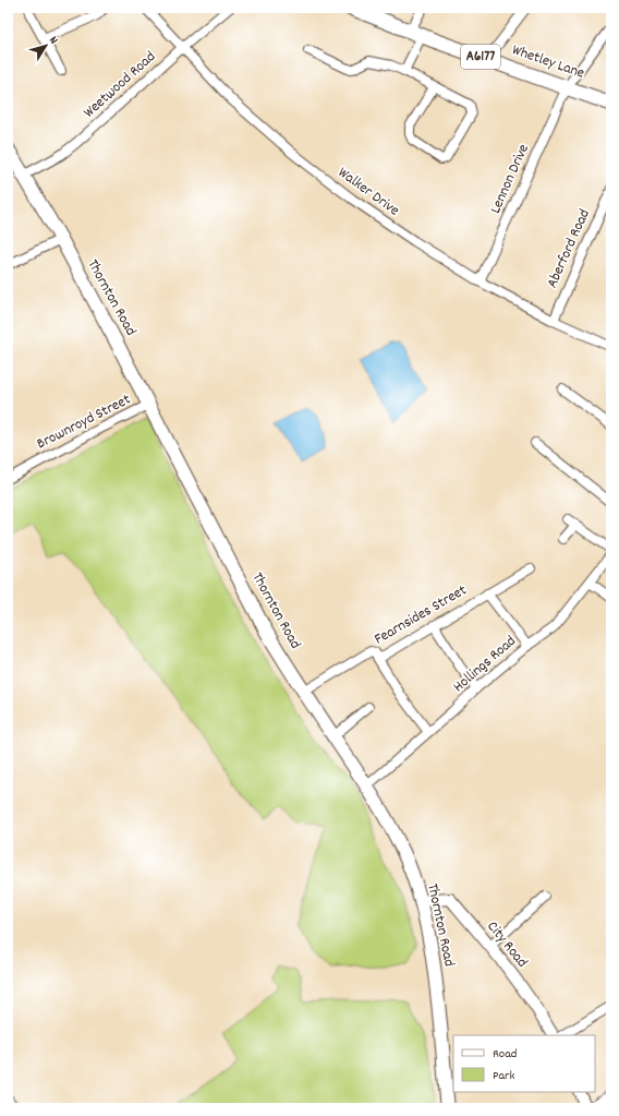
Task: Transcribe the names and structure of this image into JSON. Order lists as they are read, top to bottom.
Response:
{
  "streets": {
    "main road": ["A6177", "Whetley Lane", "Thornton Road"],
    "street": [
      "Weetwood Road",
      "Lennon Drive",
      "Walker Drive",
      "Aberford Road",
      "Brownroyd Street",
      "Fearnsides Street",
      "Hollings Road",
      "City Road"
    ]
  },
  "crossings": [
    ["Whetley Lane", "Lennon Drive"],
    ["Weetwood Road", "Walker Drive"],
    ["Weetwood Road", "Thornton Road"],
    ["Lennon Drive", "Walker Drive"],
    ["Walker Drive", "Aberford Road"],
    ["Thornton Road", "Brownroyd Street"],
    ["Thornton Road", "Fearnsides Street"],
    ["Thornton Road", "Hollings Road"],
    ["Thornton Road", "City Road"]
  ],
  "legend": ["Road", "Park"],
  "north": "top right"
}
